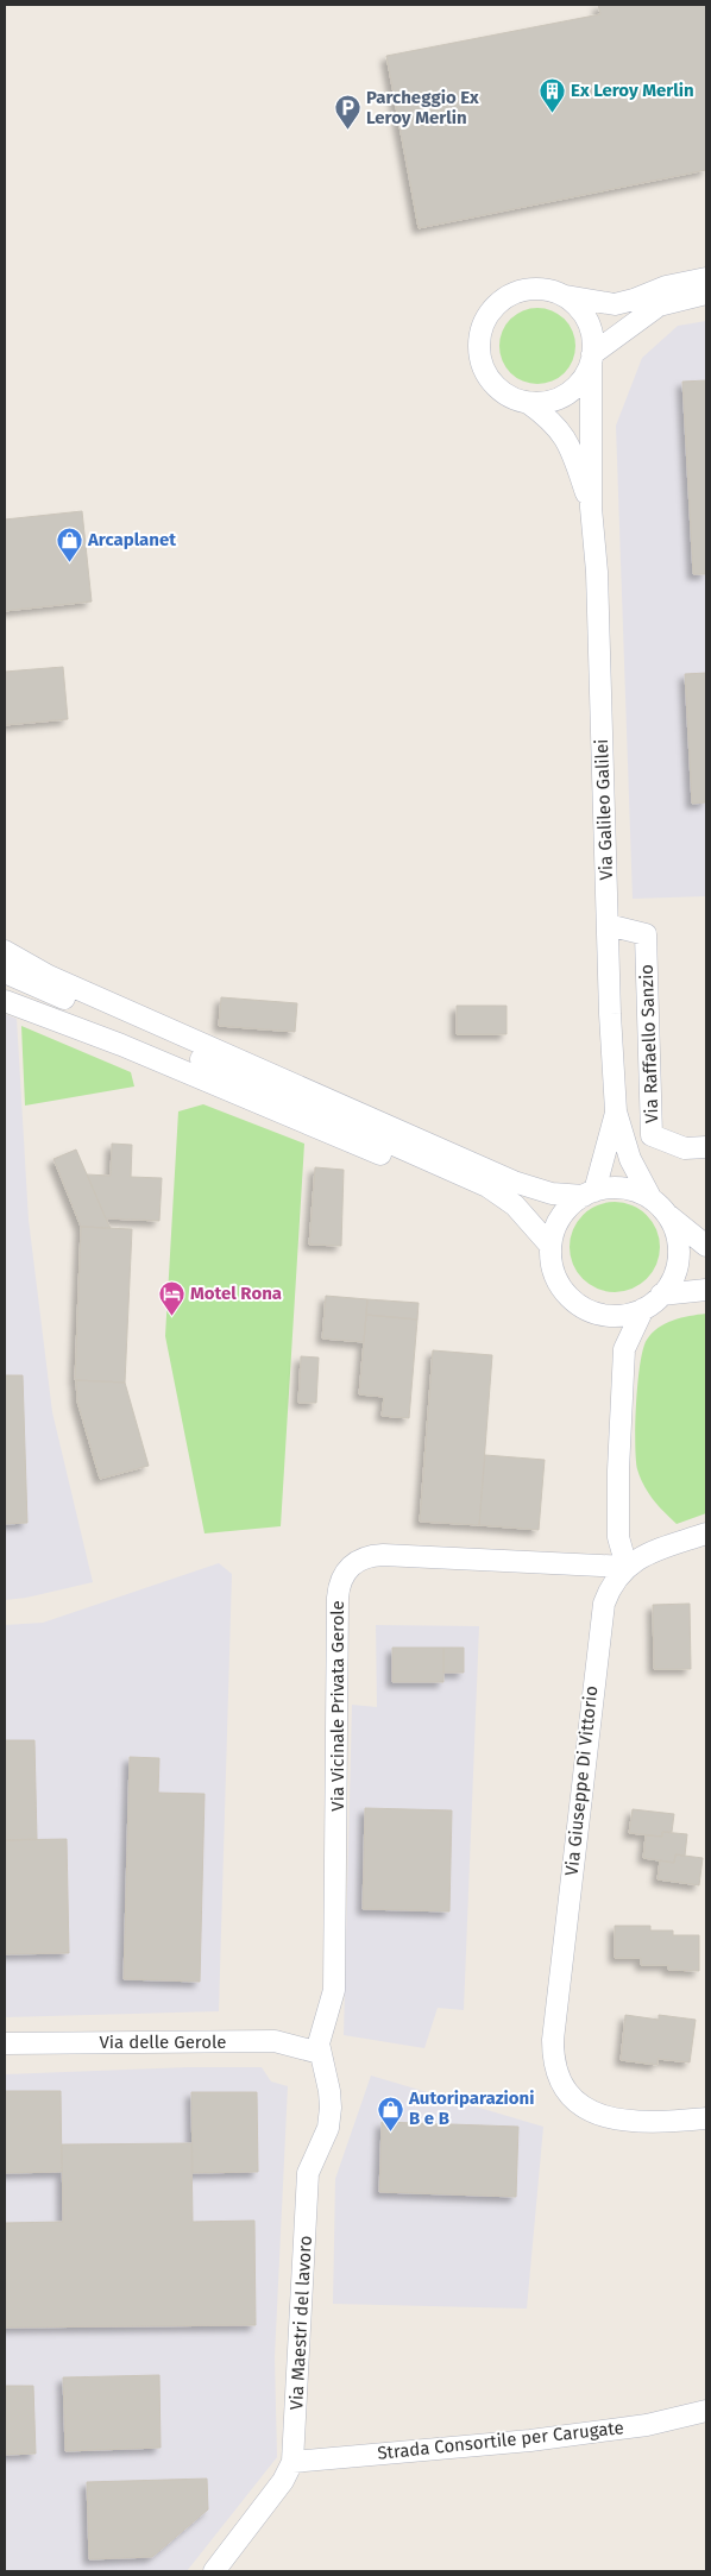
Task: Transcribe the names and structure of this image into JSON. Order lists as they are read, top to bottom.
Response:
{
  "streets": {
    "street": [
      "Via Galileo Galilei",
      "Via Raffaello Sanzio",
      "Via Vicinale Privata Gerole",
      "Via Giuseppe Di Vittorio",
      "Via delle Gerole",
      "Via Maestri del lavoro",
      "Strada Consortile per Carugate"
    ]
  },
  "crossings": [
    ["Via Galileo Galilei", "Via Raffaello Sanzio"],
    ["Via Vicinale Privata Gerole", "Via Giuseppe Di Vittorio"],
    ["Via Vicinale Privata Gerole", "Via delle Gerole"],
    ["Via Vicinale Privata Gerole", "Via Maestri del lavoro"],
    ["Via delle Gerole", "Via Maestri del lavoro"],
    ["Via Maestri del lavoro", "Strada Consortile per Carugate"]
  ],
  "places": {
    "building": ["Ex Leroy Merlin"],
    "parking": ["Parcheggio Ex Leroy Merlin"],
    "shop": ["Arcaplanet", "Autoriparazioni B e B"],
    "hotel": ["Motel Rona"]
  }
}
